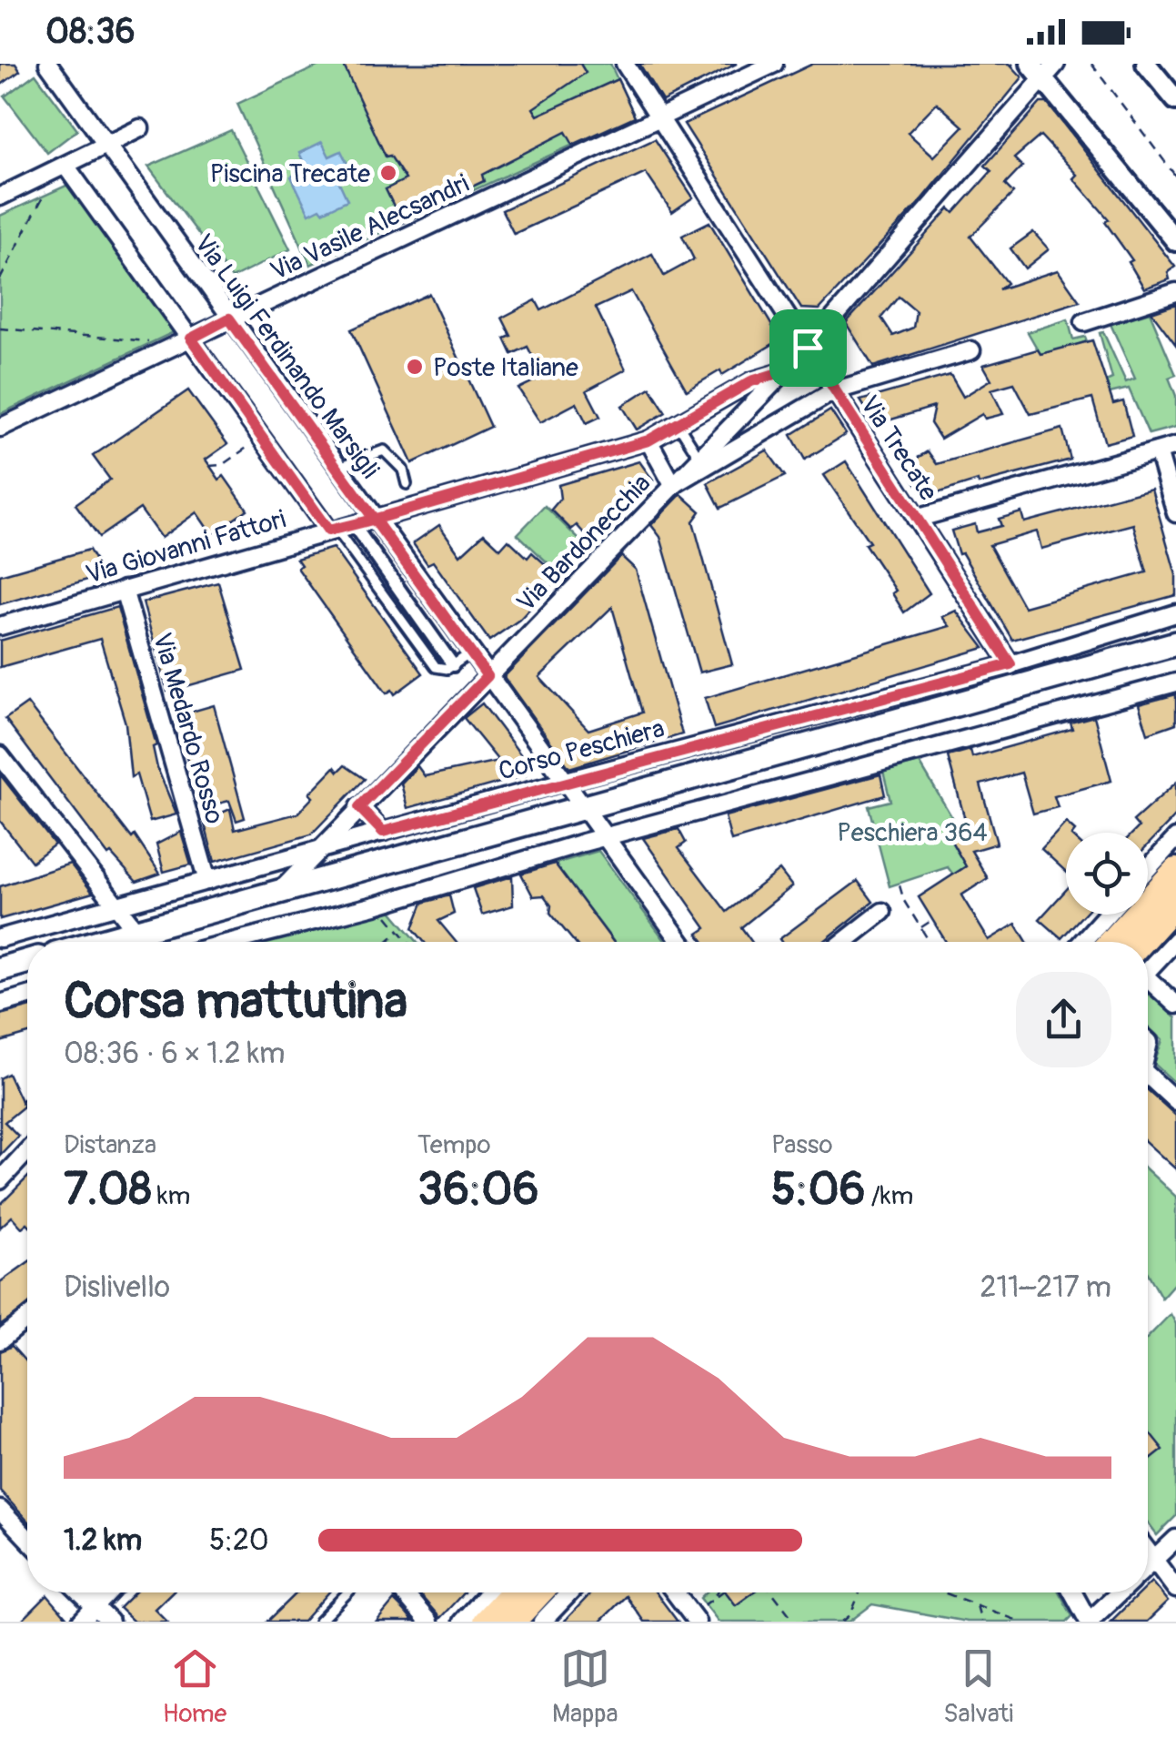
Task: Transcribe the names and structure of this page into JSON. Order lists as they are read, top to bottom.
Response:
{
  "streets": {
    "street": [
      "Via Vasile Alecsandri",
      "Via Luigi Ferdinando Marsigli",
      "Via Trecate",
      "Via Bardonecchia",
      "Via Giovanni Fattori",
      "Via Medardo Rosso",
      "Corso Peschiera"
    ]
  },
  "crossings": [
    ["Via Vasile Alecsandri", "Via Luigi Ferdinando Marsigli"],
    ["Via Vasile Alecsandri", "Via Trecate"],
    ["Via Luigi Ferdinando Marsigli", "Via Bardonecchia"],
    ["Via Luigi Ferdinando Marsigli", "Via Giovanni Fattori"],
    ["Via Luigi Ferdinando Marsigli", "Corso Peschiera"],
    ["Via Trecate", "Via Bardonecchia"],
    ["Via Trecate", "Corso Peschiera"],
    ["Via Bardonecchia", "Via Giovanni Fattori"],
    ["Via Bardonecchia", "Corso Peschiera"],
    ["Via Giovanni Fattori", "Via Medardo Rosso"],
    ["Via Medardo Rosso", "Corso Peschiera"]
  ],
  "parks": ["Peschiera 364"],
  "places": ["Piscina Trecate", "Poste Italiane"],
  "page": {
    "status": "08:36",
    "heading": ["Corsa mattutina", "08:36 · 6 × 1.2 km"],
    "stats": [
      ["Distanza", "7.08 km"],
      ["Tempo", "36:06"],
      ["Passo", "5:06 /km"]
    ],
    "chart": ["Dislivello", "211–217 m"],
    "list": [
      {
        "name": "1.2 km",
        "note": "5:20"
      }
    ],
    "tabs": ["Home", "Mappa", "Salvati"]
  }
}
